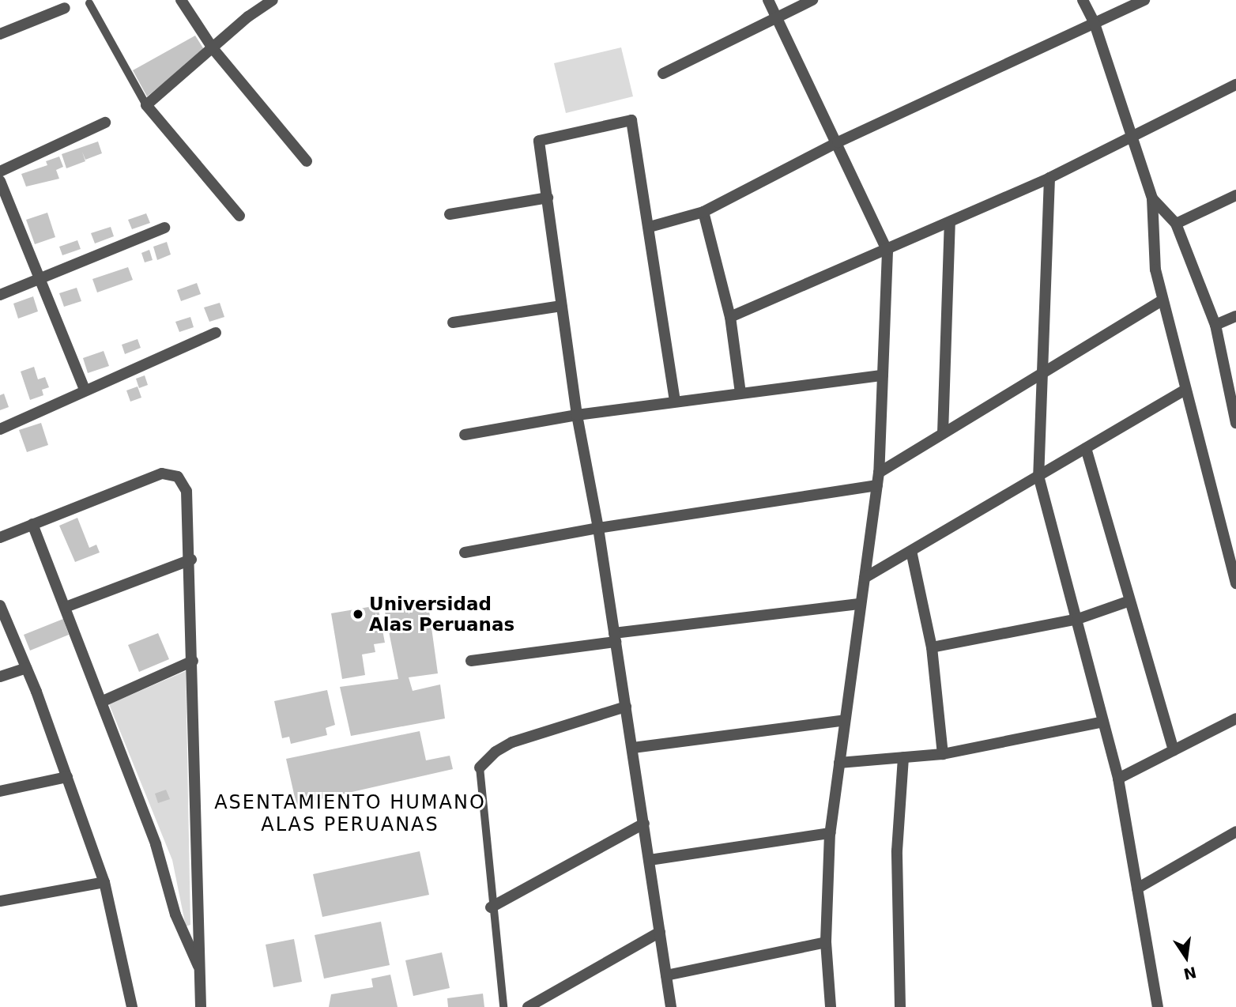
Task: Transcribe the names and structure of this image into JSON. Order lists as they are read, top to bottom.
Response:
{
  "districts": ["ASENTAMIENTO HUMANO ALAS PERUANAS"],
  "places": ["Universidad Alas Peruanas"],
  "north": "bottom"
}
